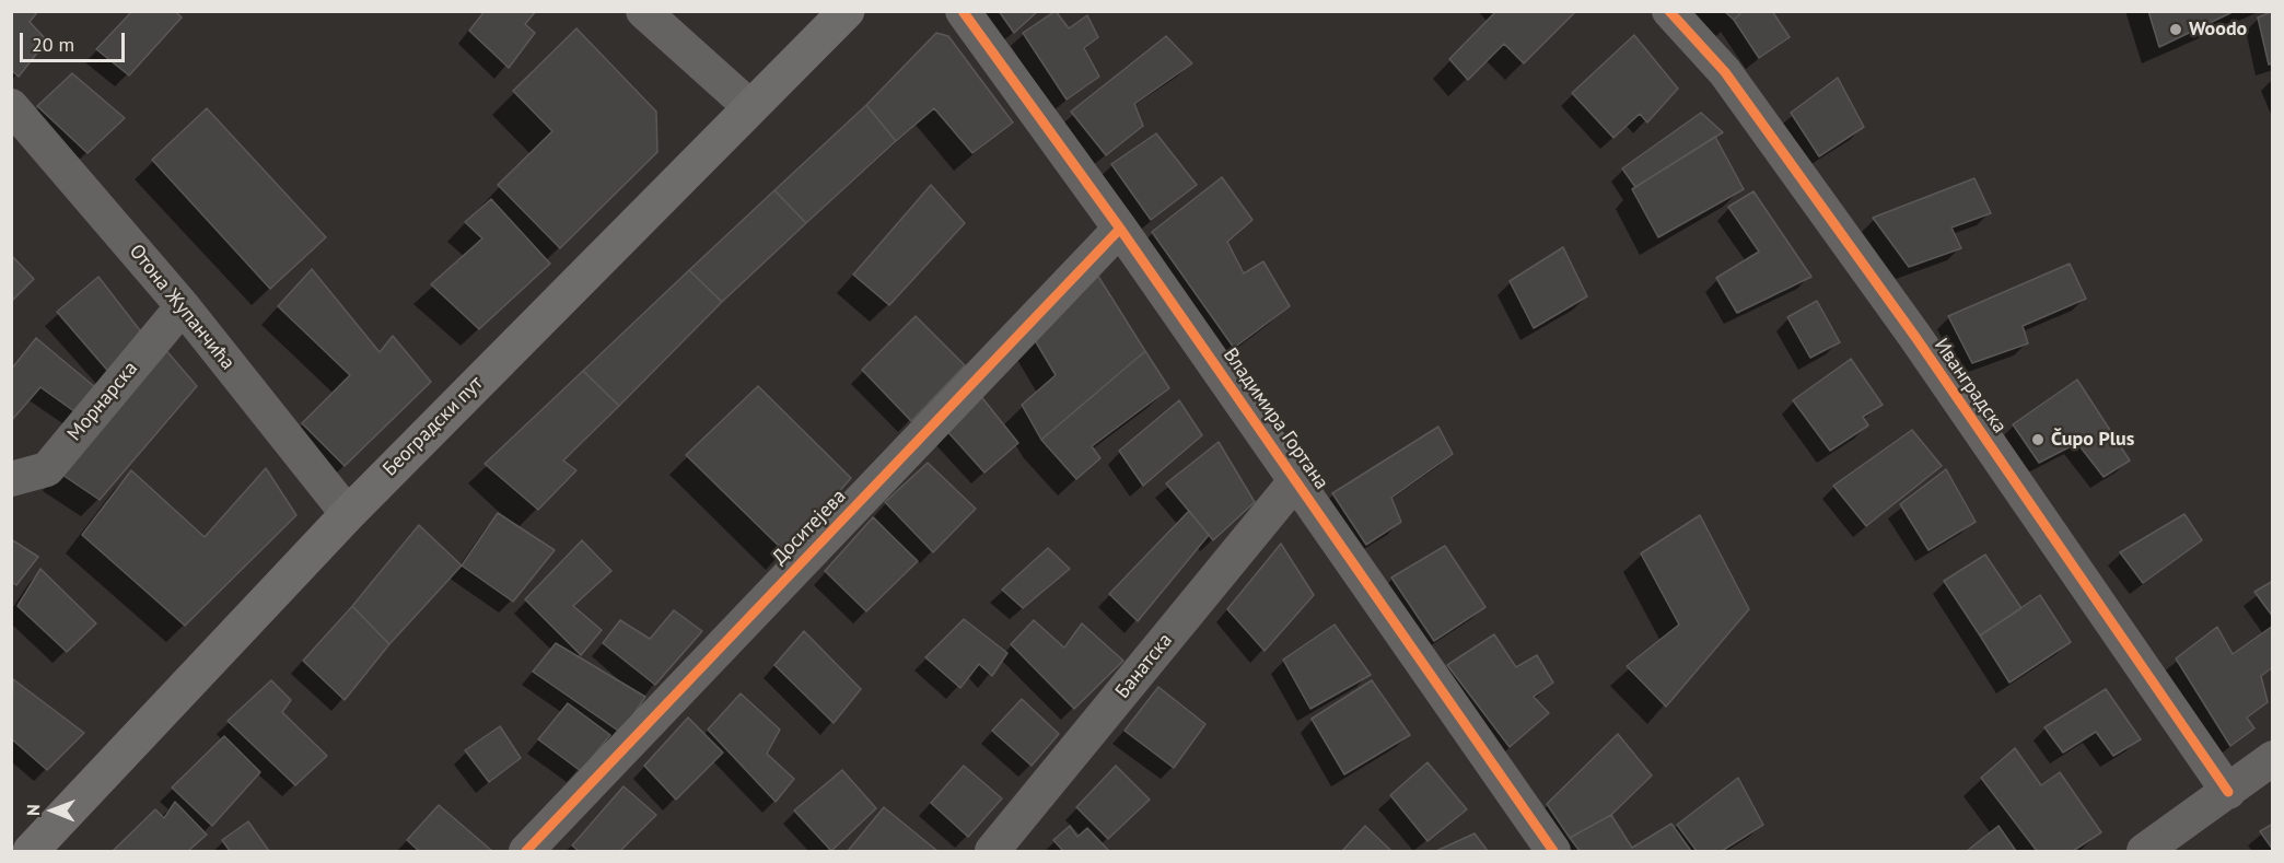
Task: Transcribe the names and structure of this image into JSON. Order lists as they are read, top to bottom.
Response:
{
  "streets": {
    "main road": ["Београдски пут"],
    "street": [
      "Отона Жупанчића",
      "Иванградска",
      "Морнарска",
      "Владимира Гортана",
      "Доситејева",
      "Банатска"
    ]
  },
  "crossings": [
    ["Отона Жупанчића", "Морнарска"],
    ["Отона Жупанчића", "Београдски пут"],
    ["Владимира Гортана", "Доситејева"],
    ["Владимира Гортана", "Банатска"]
  ],
  "places": ["Woodo", "Čupo Plus"],
  "scale_bar": "20 m",
  "north": "left"
}
